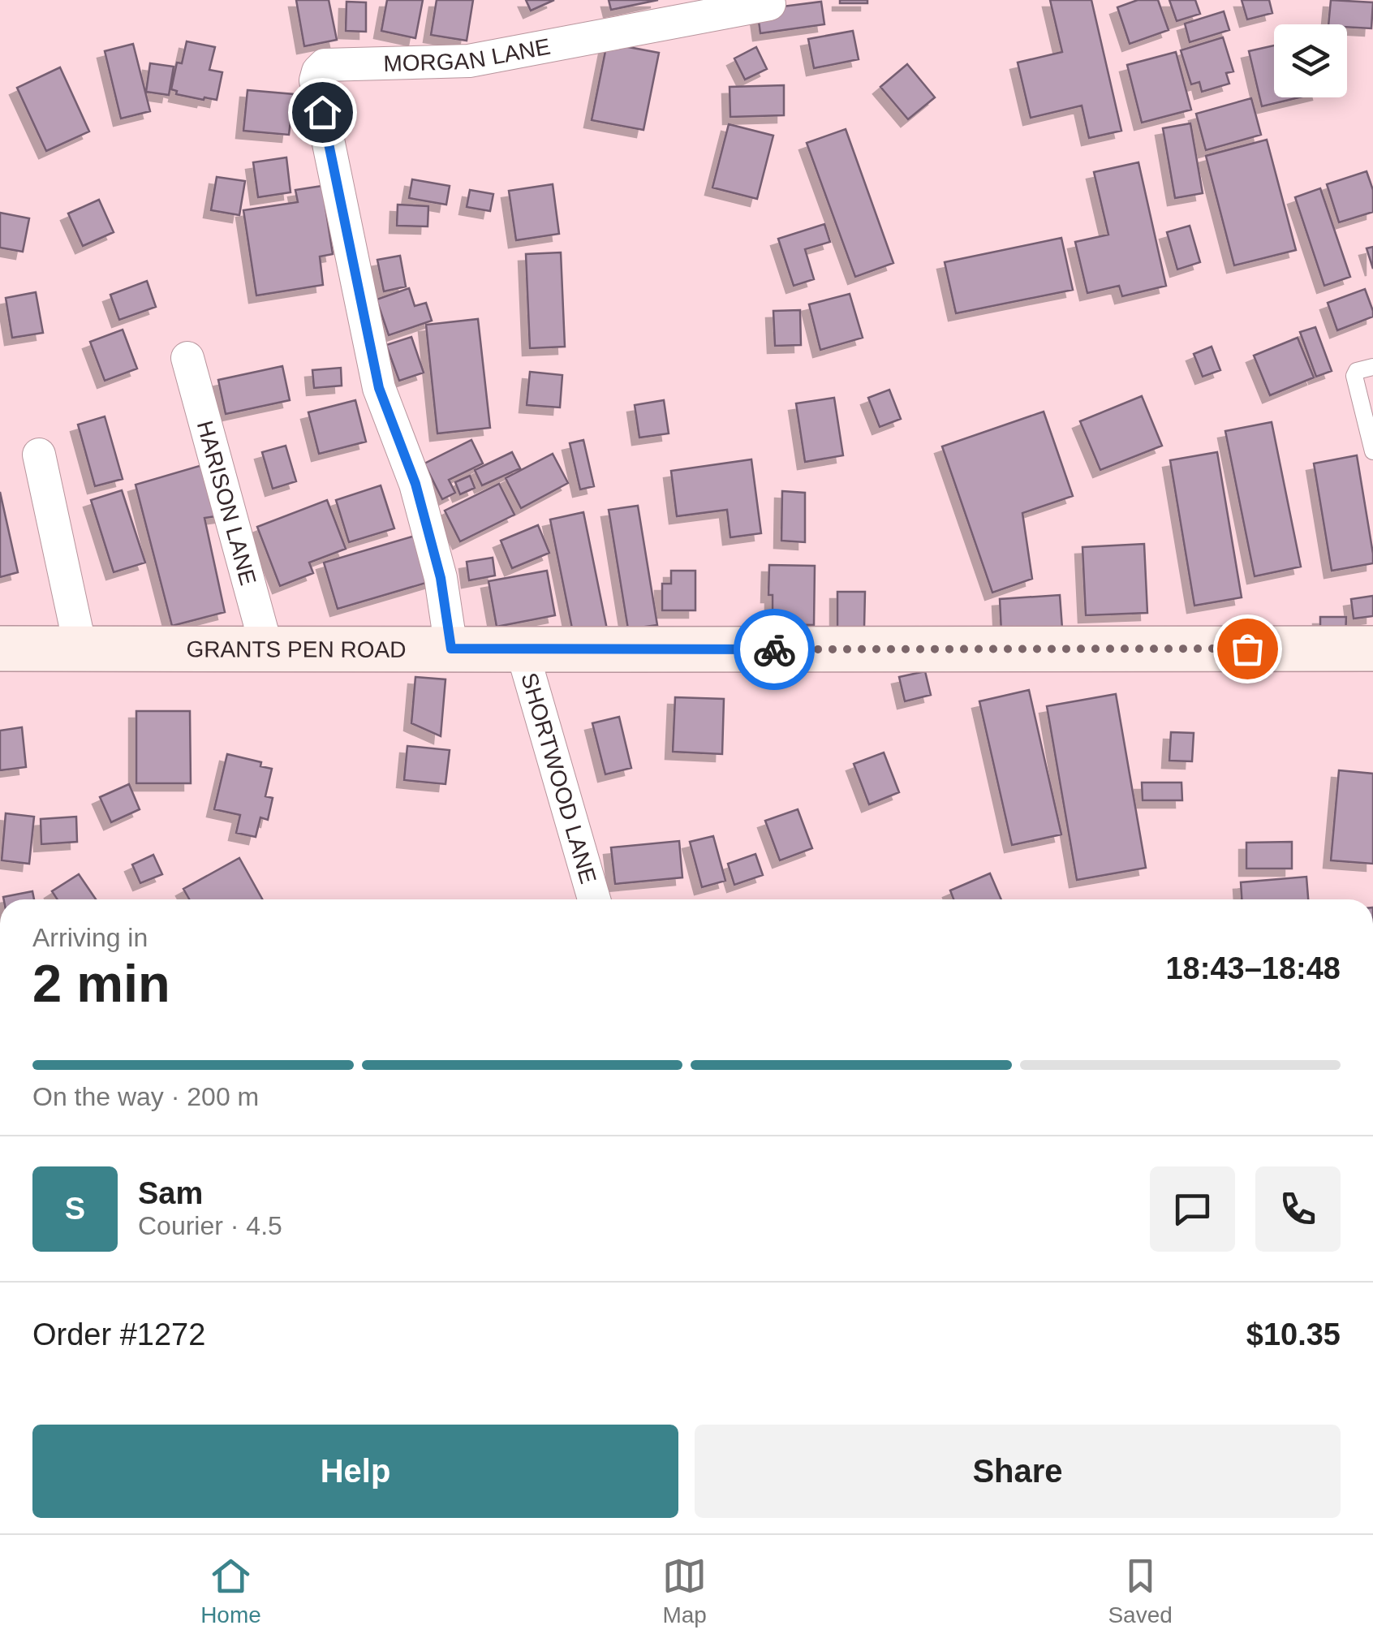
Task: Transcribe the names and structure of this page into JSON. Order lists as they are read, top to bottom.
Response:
{
  "streets": {
    "main road": ["GRANTS PEN ROAD"],
    "street": ["MORGAN LANE", "HARISON LANE", "SHORTWOOD LANE"]
  },
  "crossings": [
    ["MORGAN LANE", "GRANTS PEN ROAD"],
    ["HARISON LANE", "GRANTS PEN ROAD"],
    ["GRANTS PEN ROAD", "SHORTWOOD LANE"]
  ],
  "page": {
    "heading": ["2 min", "Arriving in", "18:43–18:48"],
    "panel": [
      "Sam",
      "Courier · 4.5",
      "Order #1272",
      "$10.35"
    ],
    "bar": "On the way · 200 m",
    "round": "S",
    "buttons": ["Help", "Share"],
    "tabs": ["Home", "Map", "Saved"]
  }
}
